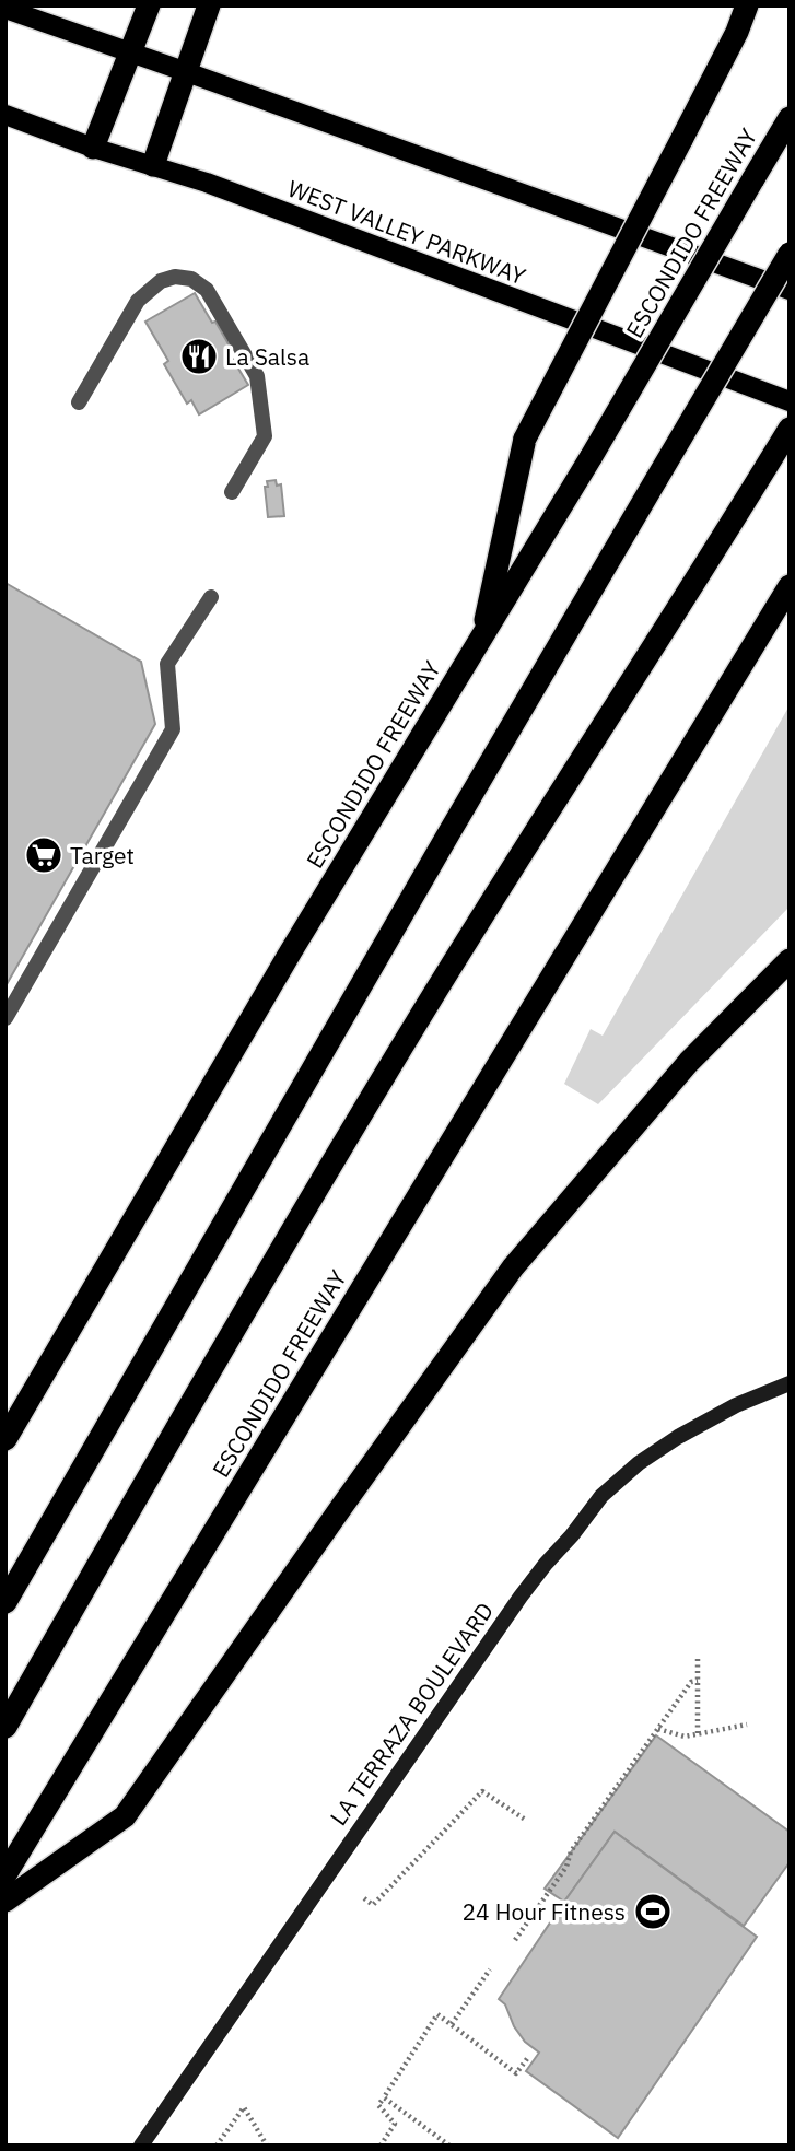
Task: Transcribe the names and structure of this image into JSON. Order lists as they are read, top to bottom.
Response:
{
  "streets": {
    "highway": ["ESCONDIDO FREEWAY"],
    "main road": ["WEST VALLEY PARKWAY"],
    "street": ["LA TERRAZA BOULEVARD"]
  },
  "places": {
    "restaurant": ["La Salsa"],
    "supermarket": ["Target"],
    "sports": ["24 Hour Fitness"]
  }
}
